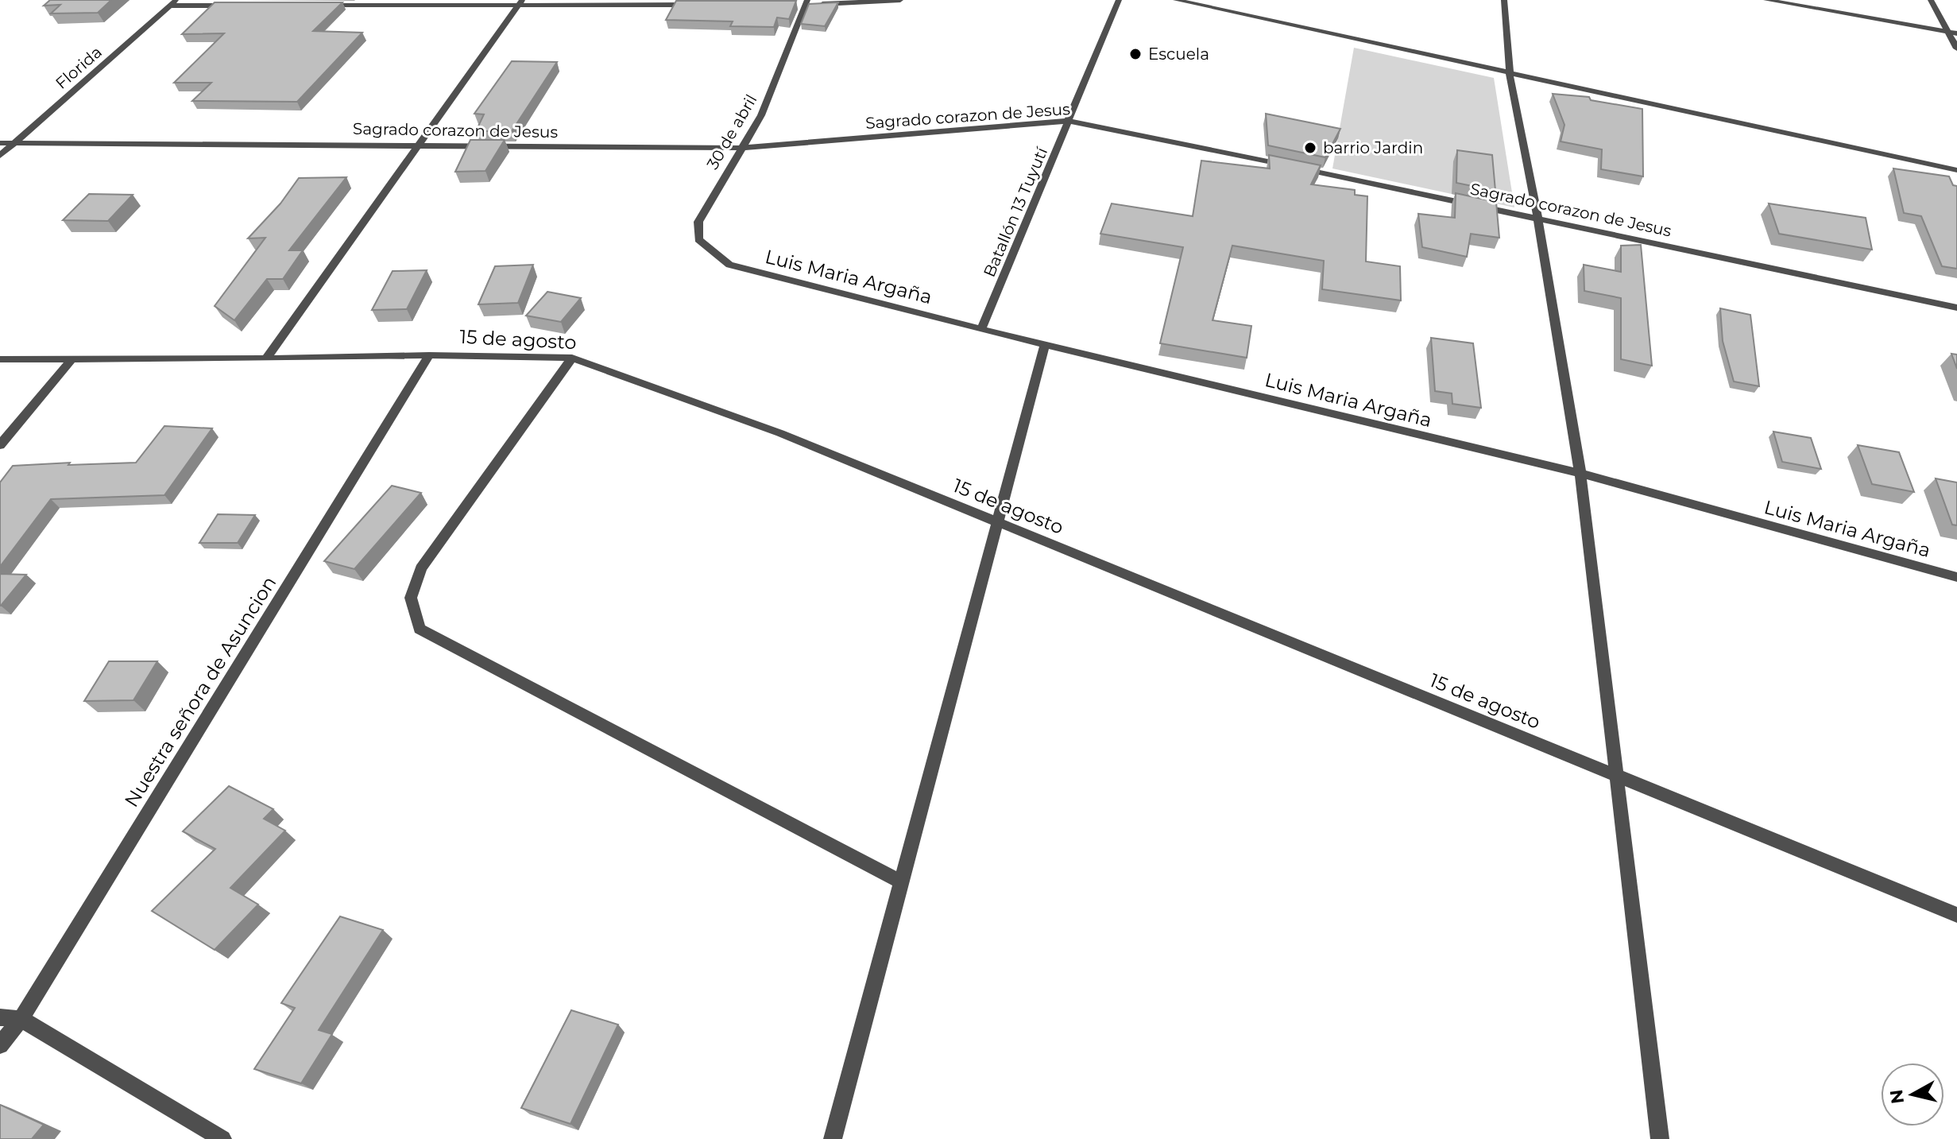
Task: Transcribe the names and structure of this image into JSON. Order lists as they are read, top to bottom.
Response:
{
  "streets": {
    "street": [
      "Florida",
      "Sagrado corazon de Jesus",
      "30 de abril",
      "Batallón 13 Tuyutí",
      "Luis Maria Argaña",
      "15 de agosto",
      "Nuestra señora de Asuncion"
    ]
  },
  "crossings": [
    ["Florida", "Sagrado corazon de Jesus"],
    ["Sagrado corazon de Jesus", "30 de abril"],
    ["Sagrado corazon de Jesus", "Batallón 13 Tuyutí"],
    ["30 de abril", "Luis Maria Argaña"],
    ["Batallón 13 Tuyutí", "Luis Maria Argaña"],
    ["15 de agosto", "Nuestra señora de Asuncion"]
  ],
  "places": ["Escuela", "barrio Jardin"],
  "north": "left"
}
